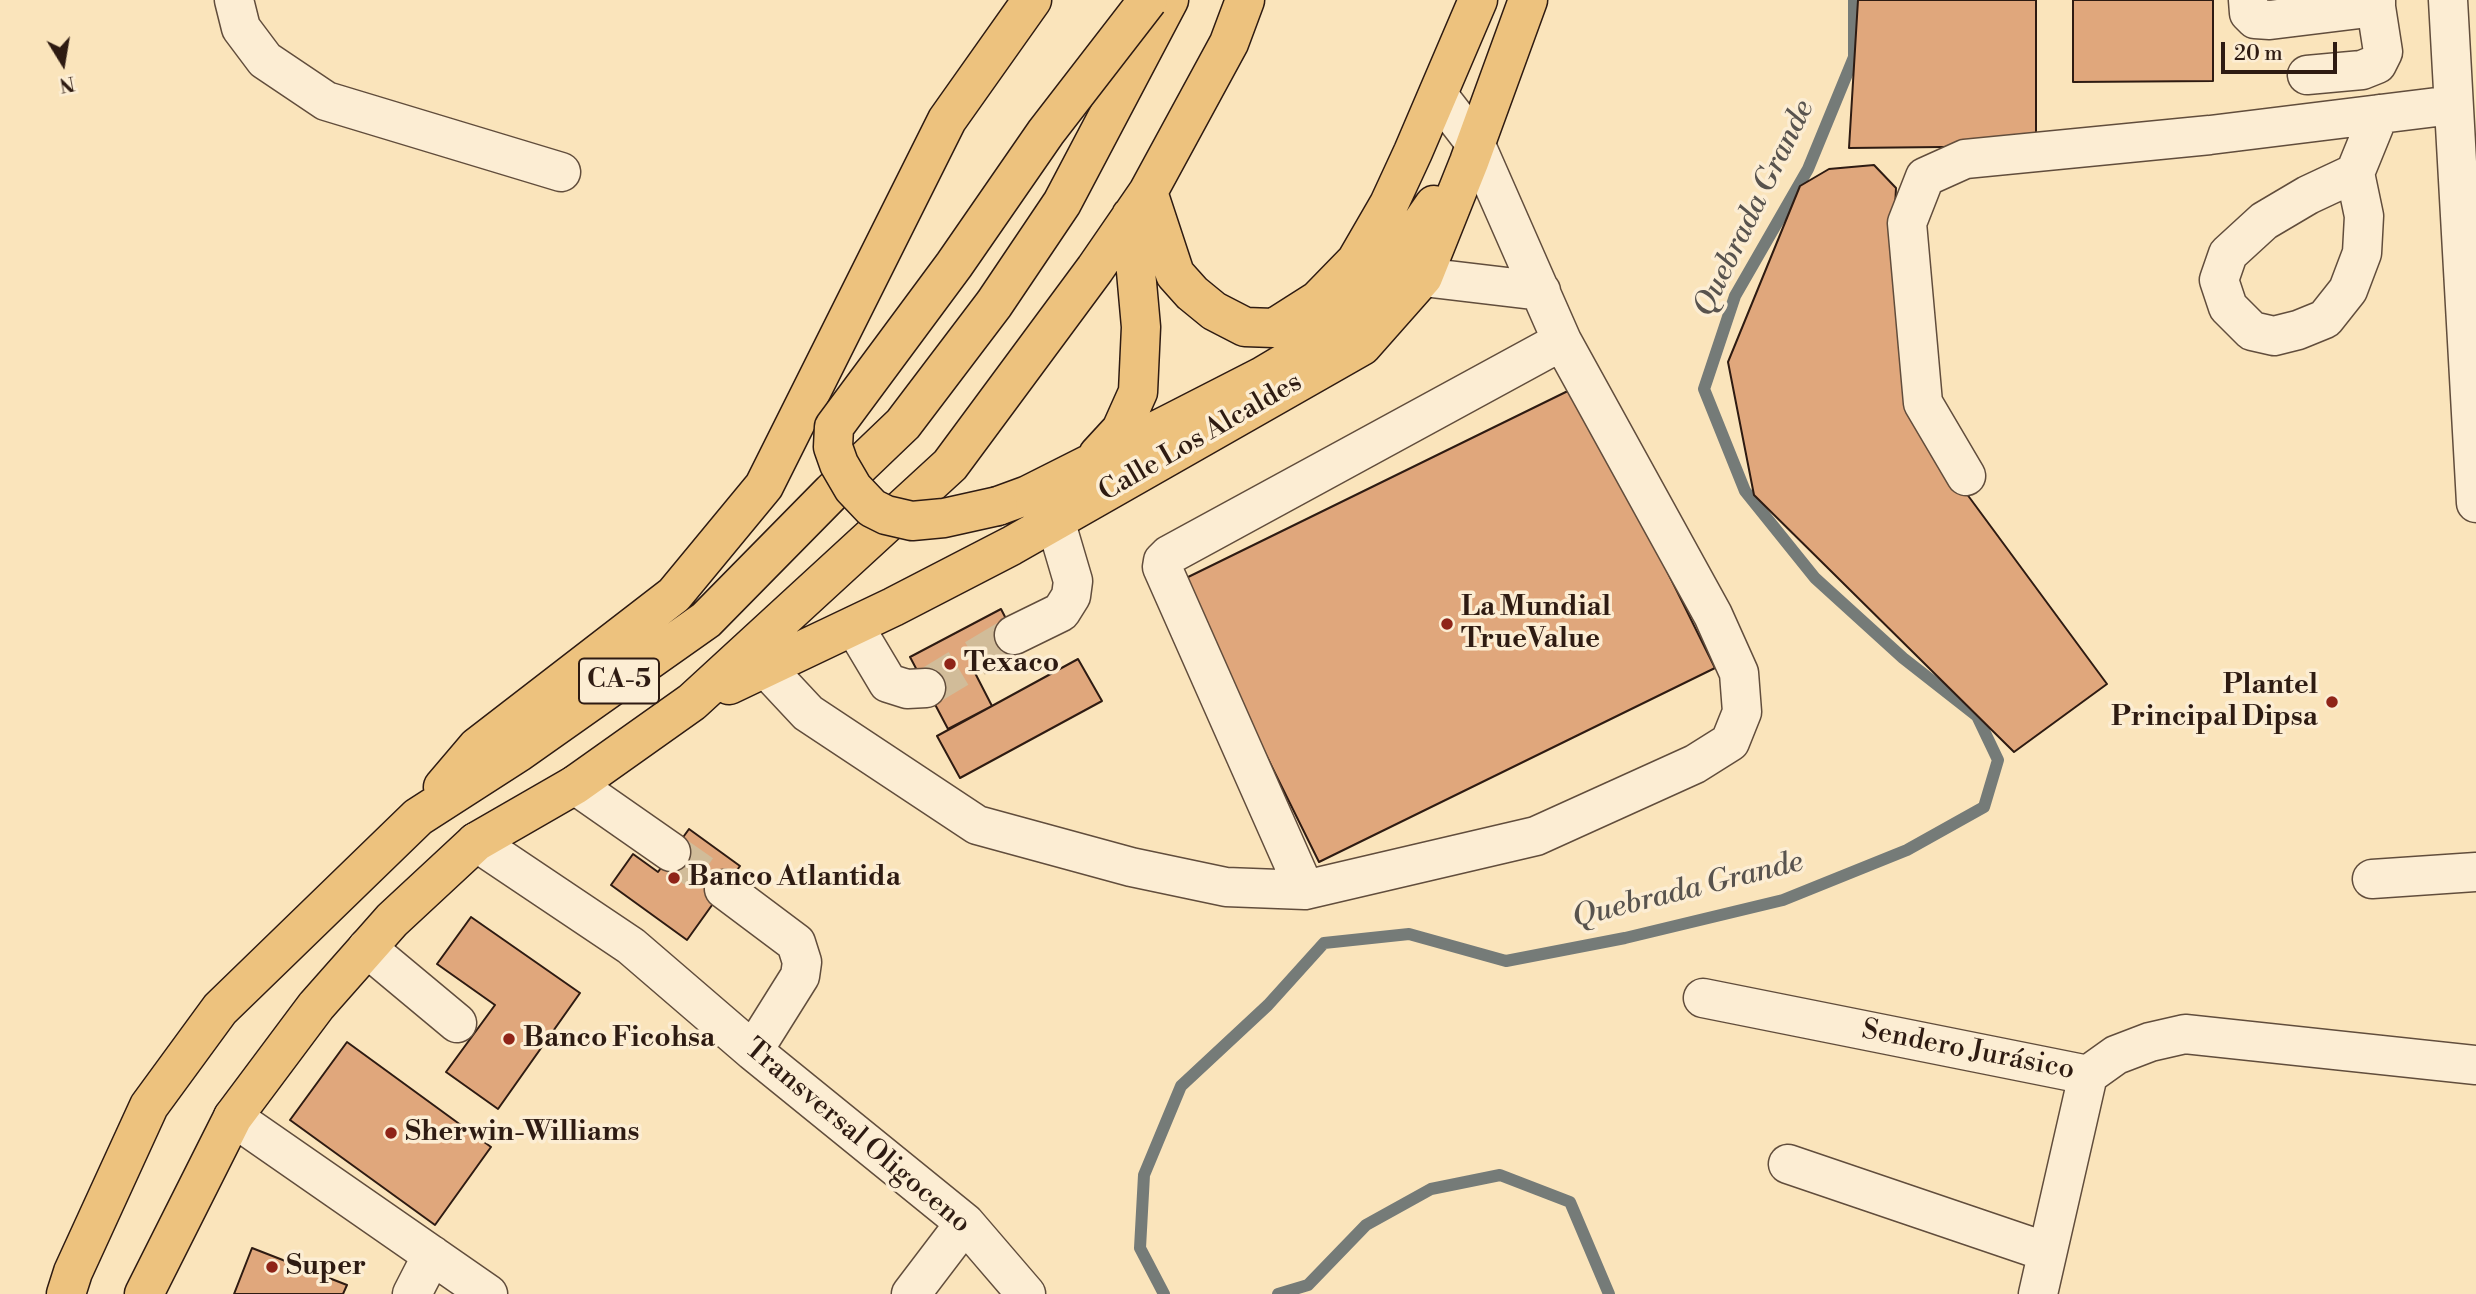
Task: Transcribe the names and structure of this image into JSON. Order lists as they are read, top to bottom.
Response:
{
  "streets": {
    "main road": ["Calle Los Alcaldes", "CA-5"],
    "street": ["Sendero Jurásico", "Transversal Oligoceno"]
  },
  "crossings": [
    ["Calle Los Alcaldes", "CA-5"],
    ["CA-5", "Transversal Oligoceno"]
  ],
  "water": ["Quebrada Grande"],
  "places": [
    "La Mundial TrueValue",
    "Texaco",
    "Plantel Principal Dipsa",
    "Banco Atlantida",
    "Banco Ficohsa",
    "Sherwin-Williams",
    "Super"
  ],
  "scale_bar": "20 m",
  "north": "bottom"
}
